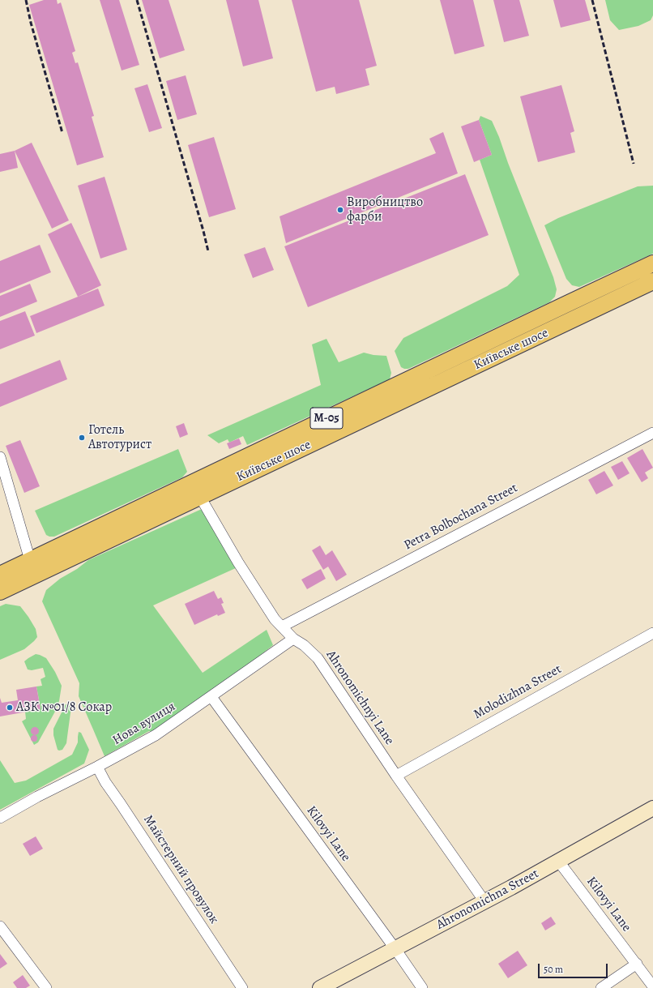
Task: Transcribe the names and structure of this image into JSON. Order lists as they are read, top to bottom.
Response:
{
  "streets": {
    "main road": ["Київське шосе", "М-05"],
    "street": [
      "Petra Bolbochana Street",
      "Molodizhna Street",
      "Ahronomichnyi Lane",
      "Нова вулиця",
      "Kilovyi Lane",
      "Майстерний провулок",
      "Ahronomichna Street"
    ]
  },
  "crossings": [
    ["Київське шосе", "М-05"],
    ["Київське шосе", "Ahronomichnyi Lane"],
    ["Petra Bolbochana Street", "Ahronomichnyi Lane"],
    ["Molodizhna Street", "Ahronomichnyi Lane"],
    ["Ahronomichnyi Lane", "Нова вулиця"],
    ["Ahronomichnyi Lane", "Ahronomichna Street"],
    ["Нова вулиця", "Kilovyi Lane"],
    ["Нова вулиця", "Майстерний провулок"],
    ["Kilovyi Lane", "Ahronomichna Street"]
  ],
  "places": ["Виробництво фарби", "Готель Автотурист", "АЗК №01/8 Сокар"],
  "scale_bar": "50 m"
}
